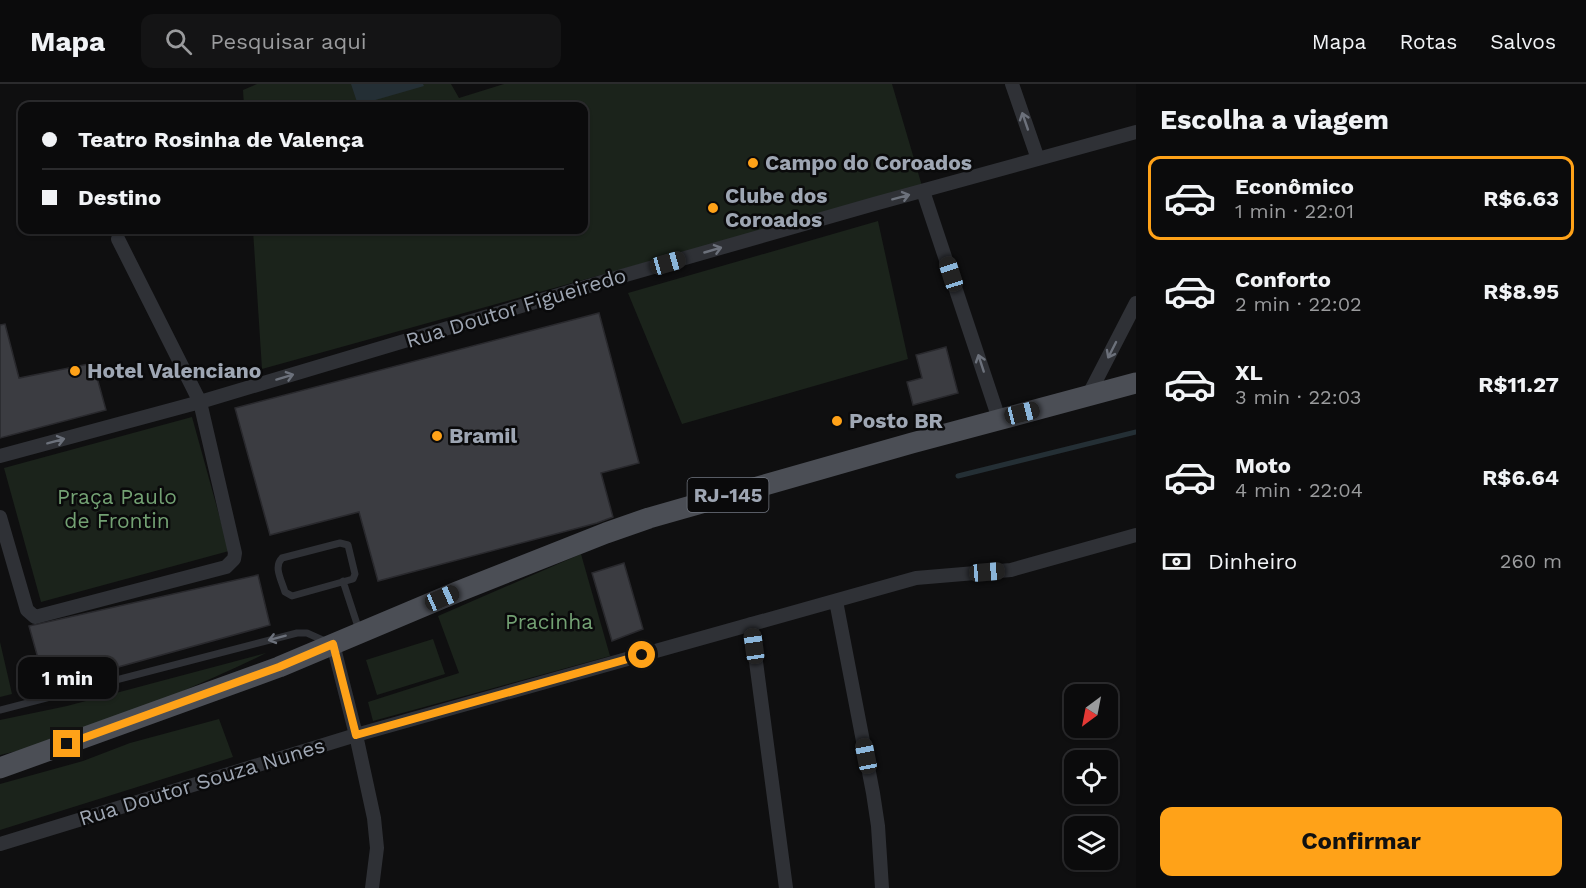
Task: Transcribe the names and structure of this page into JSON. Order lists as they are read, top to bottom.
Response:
{
  "streets": {
    "main road": ["RJ-145"],
    "street": ["Rua Doutor Figueiredo", "Rua Doutor Souza Nunes"]
  },
  "one_way": ["Rua Doutor Figueiredo"],
  "parks": ["Praça Paulo de Frontin", "Pracinha"],
  "places": [
    "Campo do Coroados",
    "Clube dos Coroados",
    "Hotel Valenciano",
    "Posto BR",
    "Bramil"
  ],
  "north": "bottom left",
  "page": {
    "header": "Mapa",
    "search": "Pesquisar aqui",
    "nav": ["Mapa", "Rotas", "Salvos"],
    "heading": "Escolha a viagem",
    "banner": ["Teatro Rosinha de Valença", "Destino"],
    "list": [
      {
        "name": "Econômico",
        "note": "1 min · 22:01",
        "value": "R$6.63"
      },
      {
        "name": "Conforto",
        "note": "2 min · 22:02",
        "value": "R$8.95"
      },
      {
        "name": "XL",
        "note": "3 min · 22:03",
        "value": "R$11.27"
      },
      {
        "name": "Moto",
        "note": "4 min · 22:04",
        "value": "R$6.64"
      }
    ],
    "pay": ["Dinheiro", "260 m"],
    "bubble": "1 min",
    "buttons": "Confirmar"
  }
}
